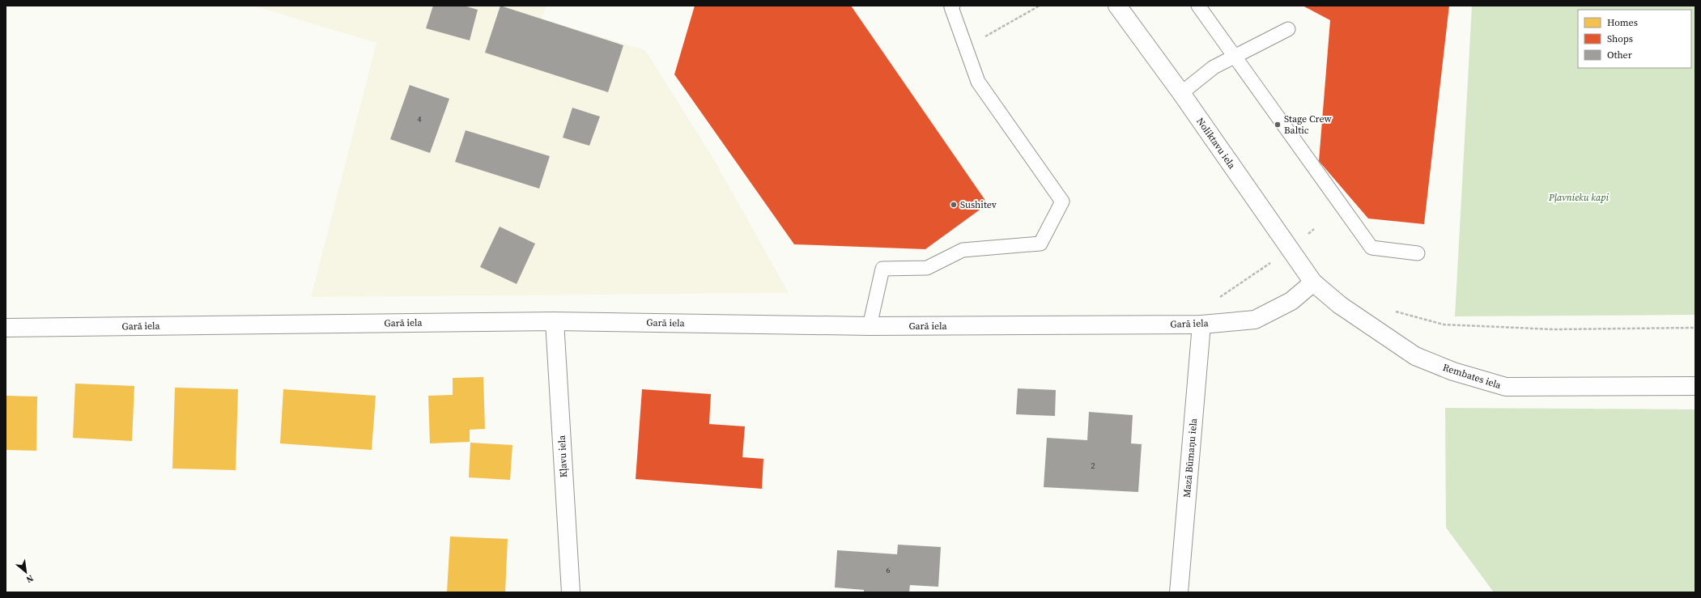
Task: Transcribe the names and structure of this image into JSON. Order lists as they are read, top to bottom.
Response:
{
  "streets": {
    "street": [
      "Noliktavu iela",
      "Garā iela",
      "Rembates iela",
      "Kļavu iela",
      "Mazā Būmaņu iela"
    ]
  },
  "crossings": [
    ["Noliktavu iela", "Garā iela"],
    ["Noliktavu iela", "Rembates iela"],
    ["Garā iela", "Rembates iela"],
    ["Garā iela", "Kļavu iela"],
    ["Garā iela", "Mazā Būmaņu iela"]
  ],
  "parks": ["Pļavnieku kapi"],
  "places": ["Stage Crew Baltic", "Sushitev"],
  "house_numbers": ["4", "2", "6"],
  "legend": ["Homes", "Shops", "Other"],
  "north": "bottom right"
}
